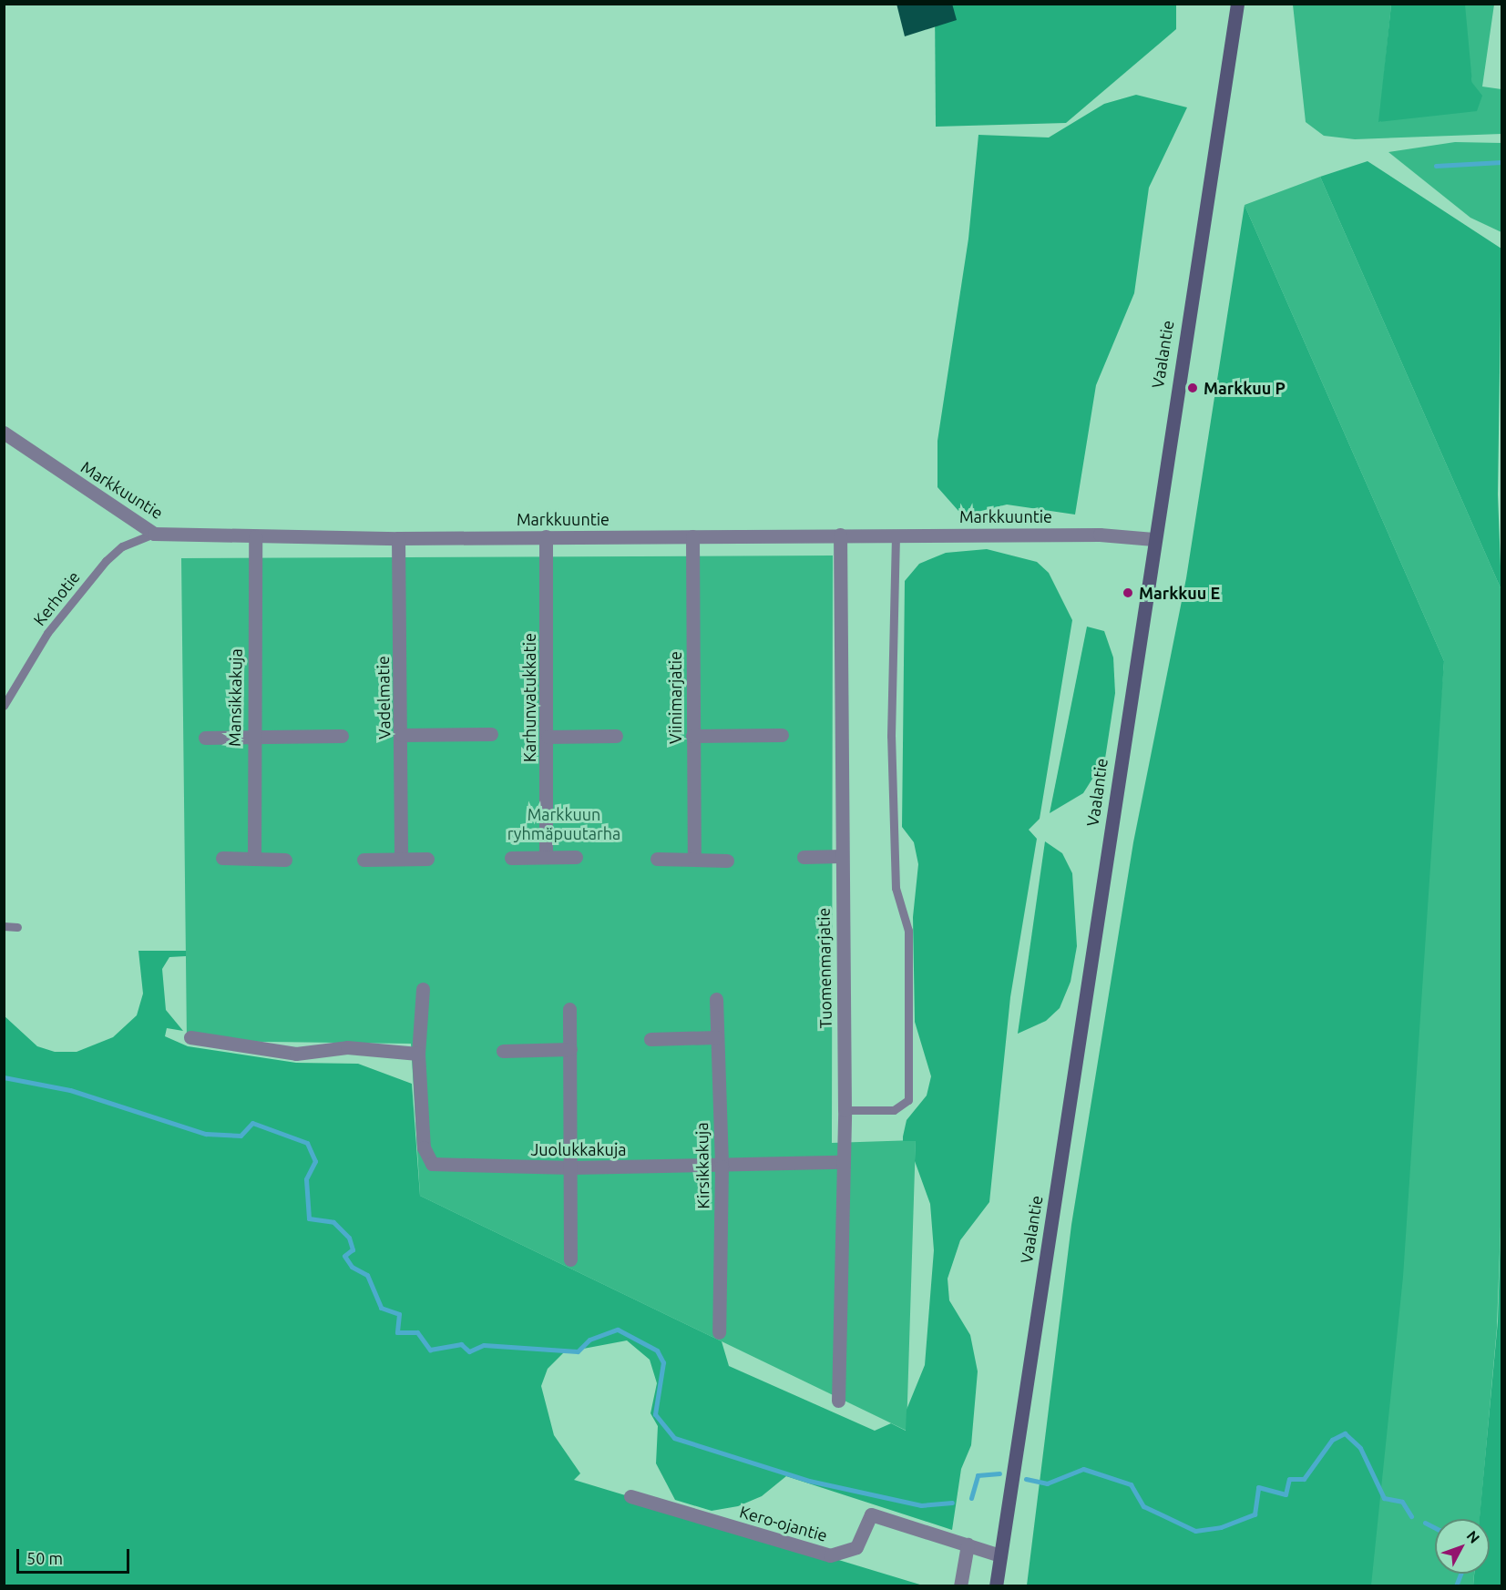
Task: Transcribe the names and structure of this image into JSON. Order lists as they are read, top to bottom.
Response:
{
  "streets": {
    "street": [
      "Vaalantie",
      "Markkuuntie",
      "Mansikkakuja",
      "Vadelmatie",
      "Karhunvatukkatie",
      "Viinimarjatie",
      "Tuomenmarjatie",
      "Juolukkakuja",
      "Kirsikkakuja",
      "Kero-ojantie"
    ],
    "lane": ["Kerhotie"]
  },
  "crossings": [
    ["Vaalantie", "Markkuuntie"],
    ["Vaalantie", "Kero-ojantie"],
    ["Markkuuntie", "Kerhotie"],
    ["Markkuuntie", "Mansikkakuja"],
    ["Markkuuntie", "Vadelmatie"],
    ["Markkuuntie", "Karhunvatukkatie"],
    ["Markkuuntie", "Viinimarjatie"],
    ["Markkuuntie", "Tuomenmarjatie"],
    ["Tuomenmarjatie", "Juolukkakuja"],
    ["Juolukkakuja", "Kirsikkakuja"]
  ],
  "parks": ["Markkuun ryhmäpuutarha"],
  "places": ["Markkuu P", "Markkuu E"],
  "scale_bar": "50 m",
  "north": "top right"
}
